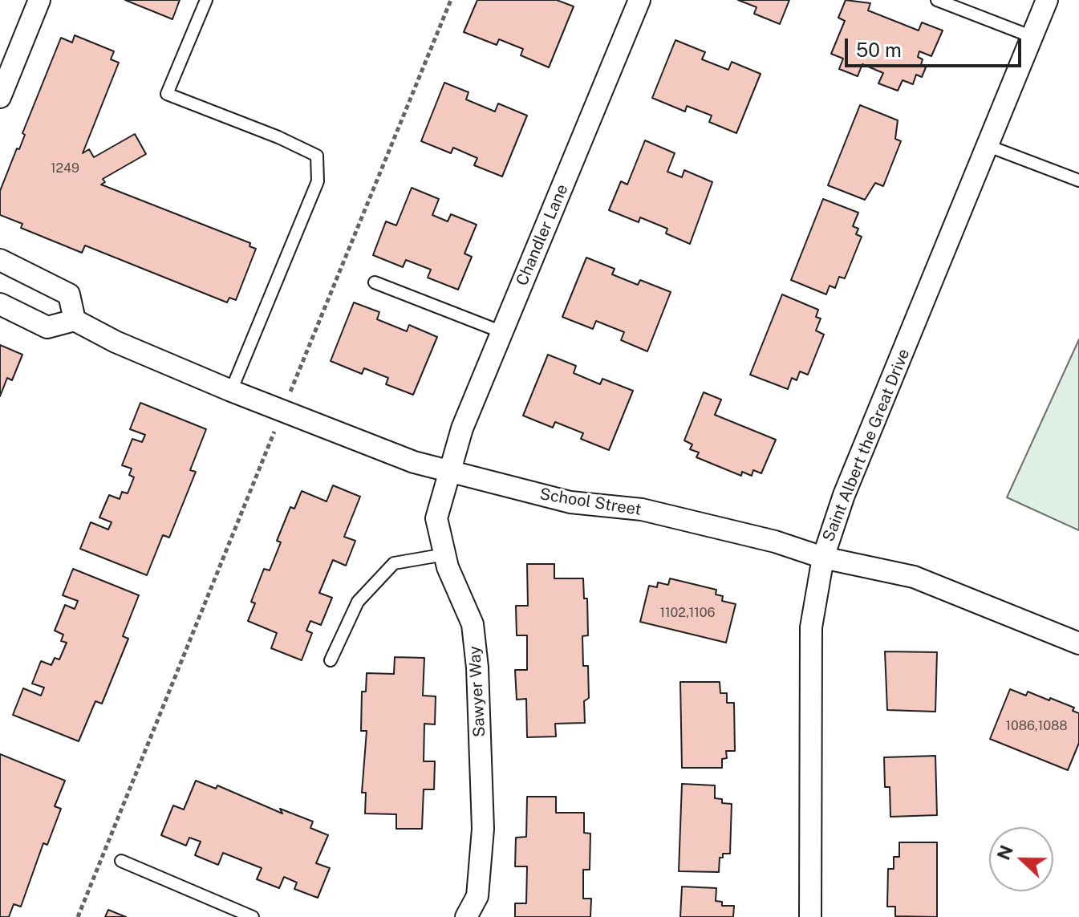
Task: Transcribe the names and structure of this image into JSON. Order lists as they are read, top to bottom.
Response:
{
  "streets": {
    "street": [
      "Chandler Lane",
      "Saint Albert the Great Drive",
      "School Street",
      "Sawyer Way"
    ]
  },
  "crossings": [
    ["Chandler Lane", "School Street"],
    ["Chandler Lane", "Sawyer Way"],
    ["Saint Albert the Great Drive", "School Street"],
    ["School Street", "Sawyer Way"]
  ],
  "house_numbers": ["1249", "1102,1106", "1086,1088"],
  "scale_bar": "50 m",
  "north": "left"
}
